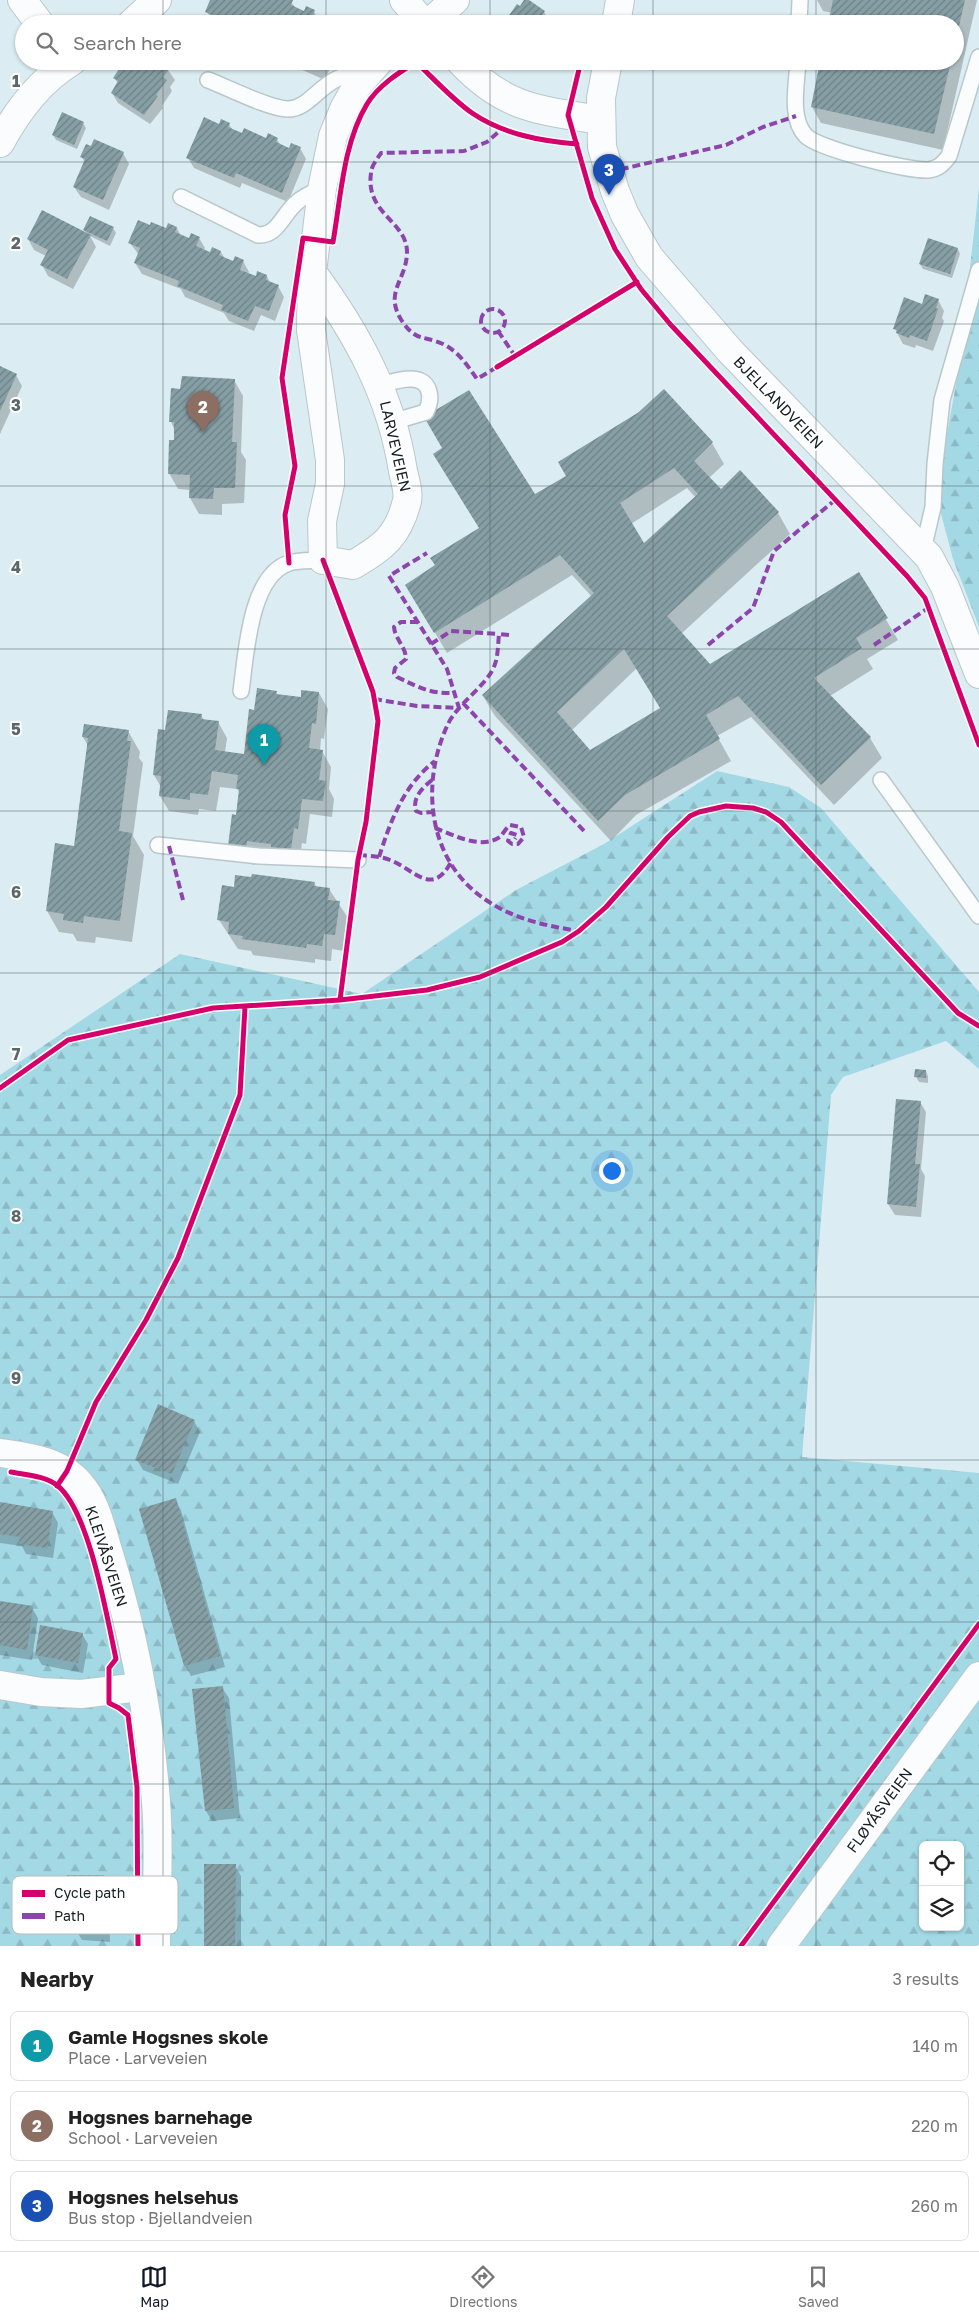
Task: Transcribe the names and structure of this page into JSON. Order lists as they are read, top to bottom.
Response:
{
  "streets": {
    "street": [
      "BJELLANDVEIEN",
      "LARVEVEIEN",
      "KLEIVÅSVEIEN",
      "FLØYÅSVEIEN"
    ]
  },
  "legend": ["Cycle path", "Path"],
  "page": {
    "search": "Search here",
    "pins": ["3", "2", "1"],
    "heading": ["Nearby", "3 results"],
    "list": [
      {
        "mark": "1",
        "name": "Gamle Hogsnes skole",
        "note": "Place · Larveveien",
        "value": "140 m"
      },
      {
        "mark": "2",
        "name": "Hogsnes barnehage",
        "note": "School · Larveveien",
        "value": "220 m"
      },
      {
        "mark": "3",
        "name": "Hogsnes helsehus",
        "note": "Bus stop · Bjellandveien",
        "value": "260 m"
      }
    ],
    "nav": ["Map", "Directions", "Saved"]
  },
  "grid": {
    "rows": [
      "1",
      "2",
      "3",
      "4",
      "5",
      "6",
      "7",
      "8",
      "9"
    ]
  }
}
